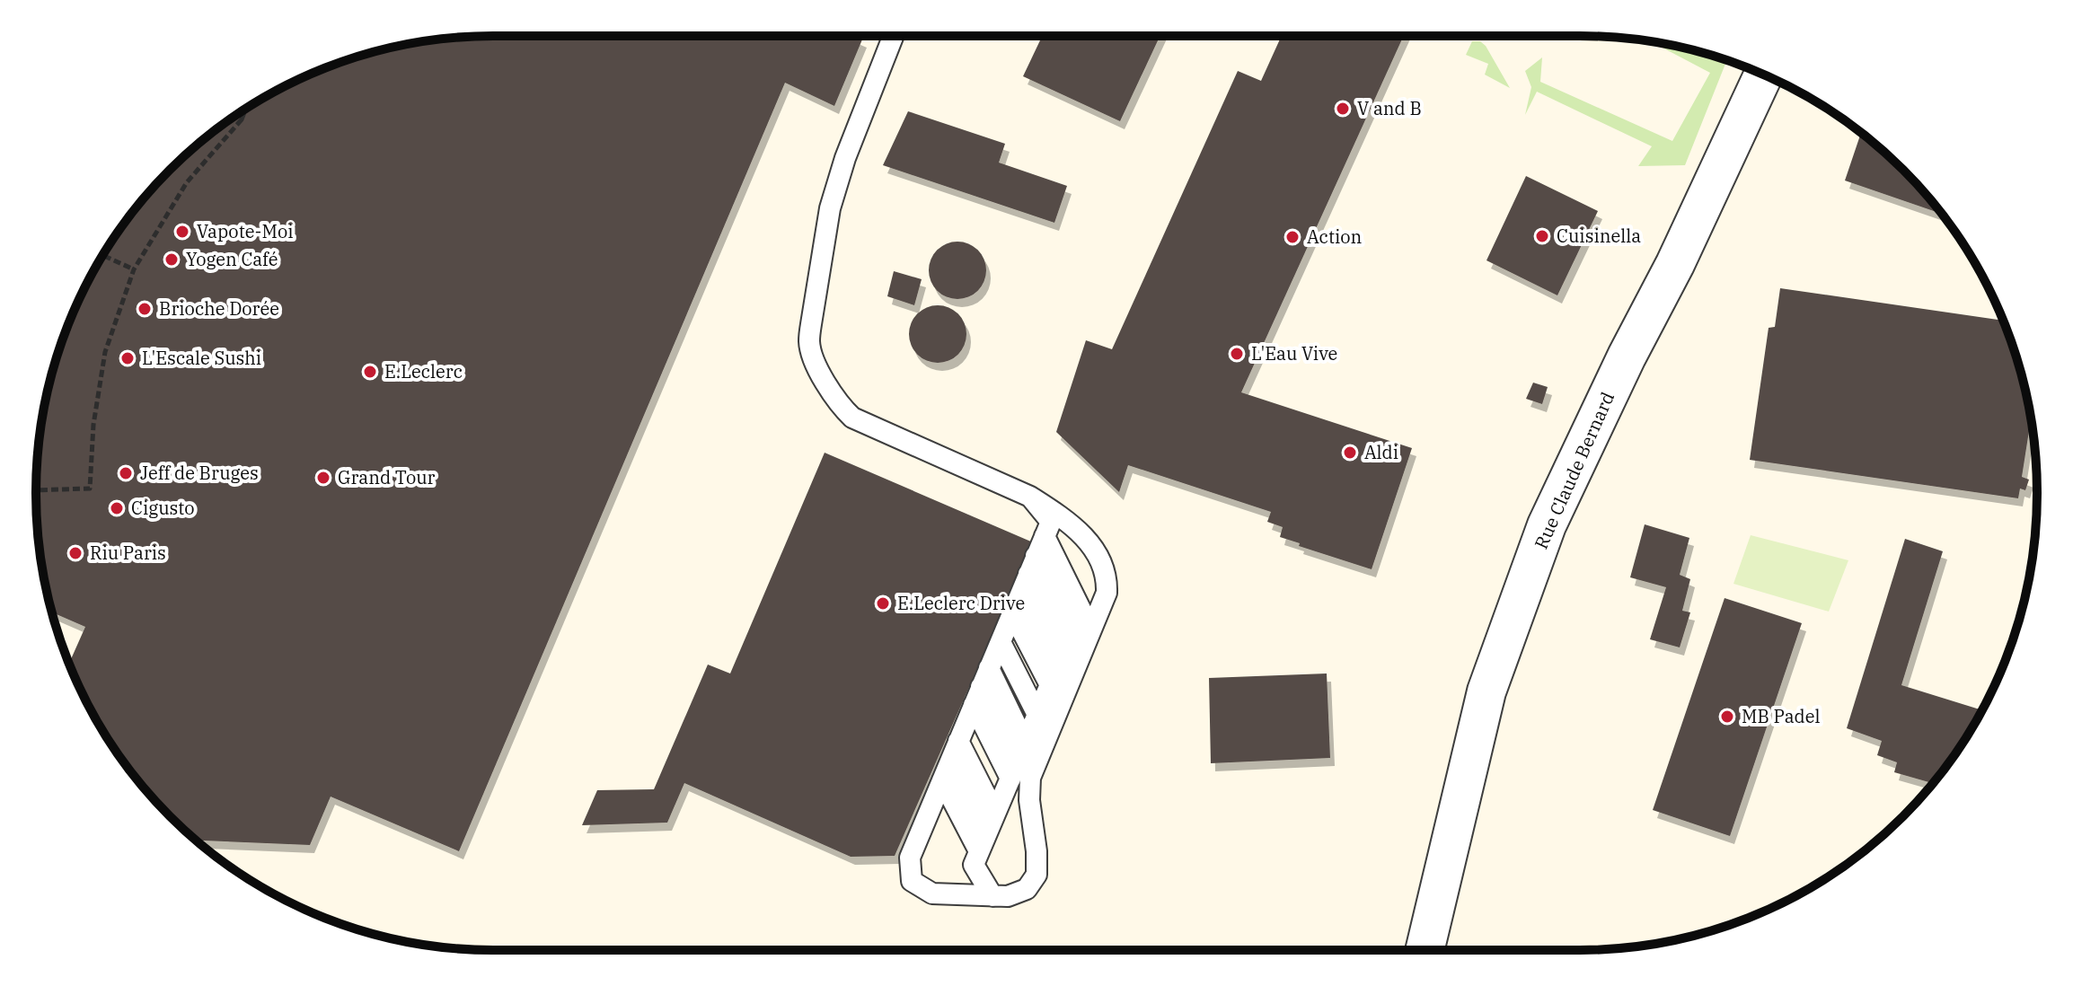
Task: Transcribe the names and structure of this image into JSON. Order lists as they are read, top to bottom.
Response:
{
  "streets": {
    "street": ["Rue Claude Bernard"]
  },
  "places": [
    "V and B",
    "Vapote-Moi",
    "Cuisinella",
    "Action",
    "Yogen Café",
    "Brioche Dorée",
    "L'Eau Vive",
    "L'Escale Sushi",
    "E.Leclerc",
    "Aldi",
    "Jeff de Bruges",
    "Grand Tour",
    "Cigusto",
    "Riu Paris",
    "E.Leclerc Drive",
    "MB Padel"
  ]
}
